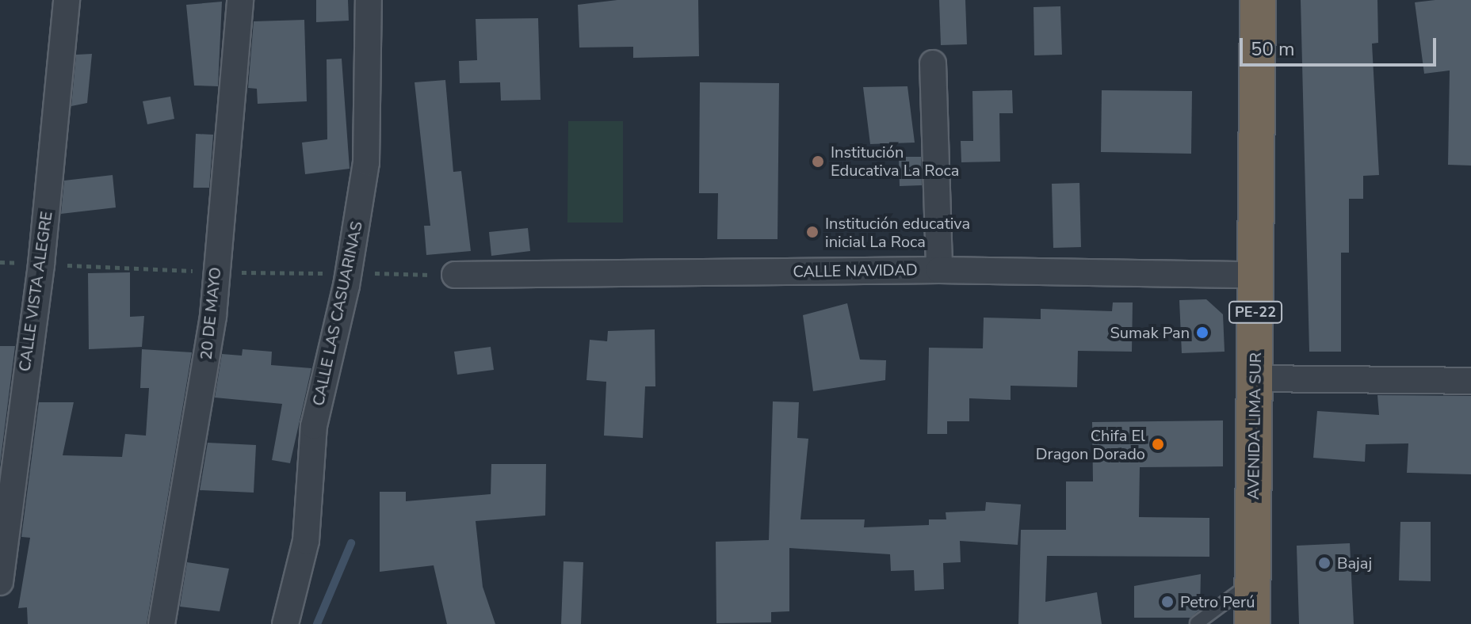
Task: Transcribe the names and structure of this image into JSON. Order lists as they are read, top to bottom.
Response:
{
  "streets": {
    "highway": ["PE-22", "AVENIDA LIMA SUR"],
    "street": [
      "CALLE NAVIDAD",
      "CALLE VISTA ALEGRE",
      "20 DE MAYO",
      "CALLE LAS CASUARINAS"
    ]
  },
  "crossings": [
    ["CALLE NAVIDAD", "AVENIDA LIMA SUR"]
  ],
  "places": [
    "Institución Educativa La Roca",
    "Institución educativa inicial La Roca",
    "Sumak Pan",
    "Chifa El Dragon Dorado",
    "Bajaj",
    "Petro Perú"
  ],
  "scale_bar": "50 m"
}
